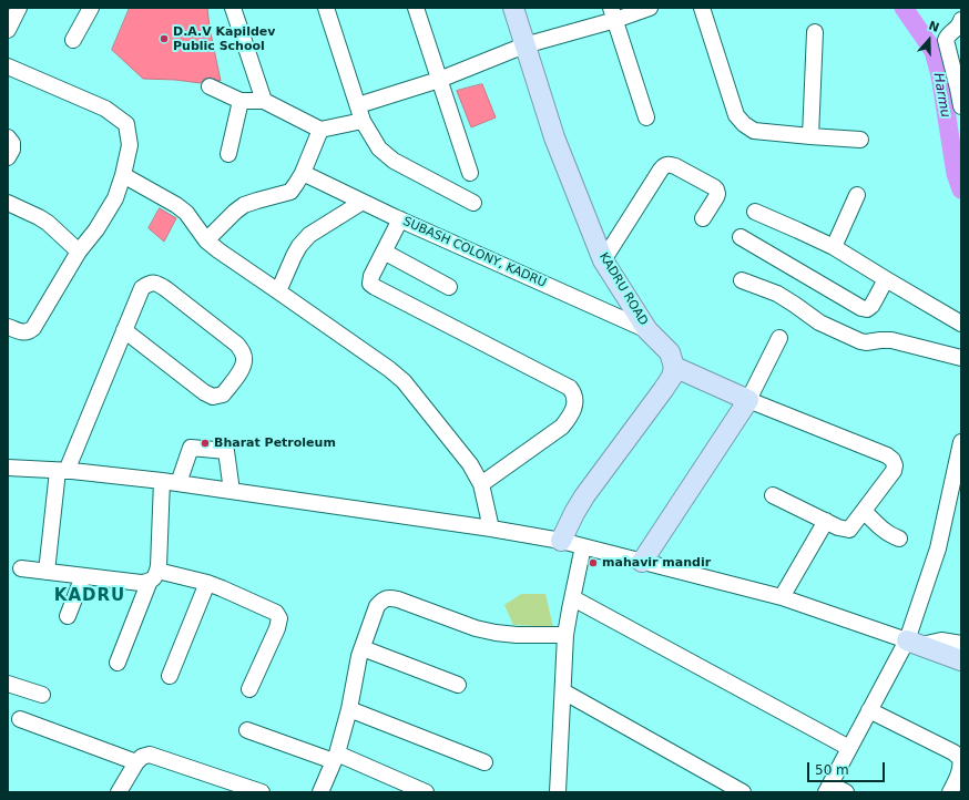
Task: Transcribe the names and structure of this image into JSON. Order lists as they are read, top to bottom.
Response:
{
  "streets": {
    "main road": ["KADRU ROAD"],
    "street": ["SUBASH COLONY, KADRU"]
  },
  "crossings": [
    ["SUBASH COLONY, KADRU", "KADRU ROAD"]
  ],
  "districts": ["KADRU"],
  "water": ["Harmu"],
  "places": ["D.A.V Kapildev Public School", "Bharat Petroleum", "mahavir mandir"],
  "scale_bar": "50 m",
  "north": "top"
}
